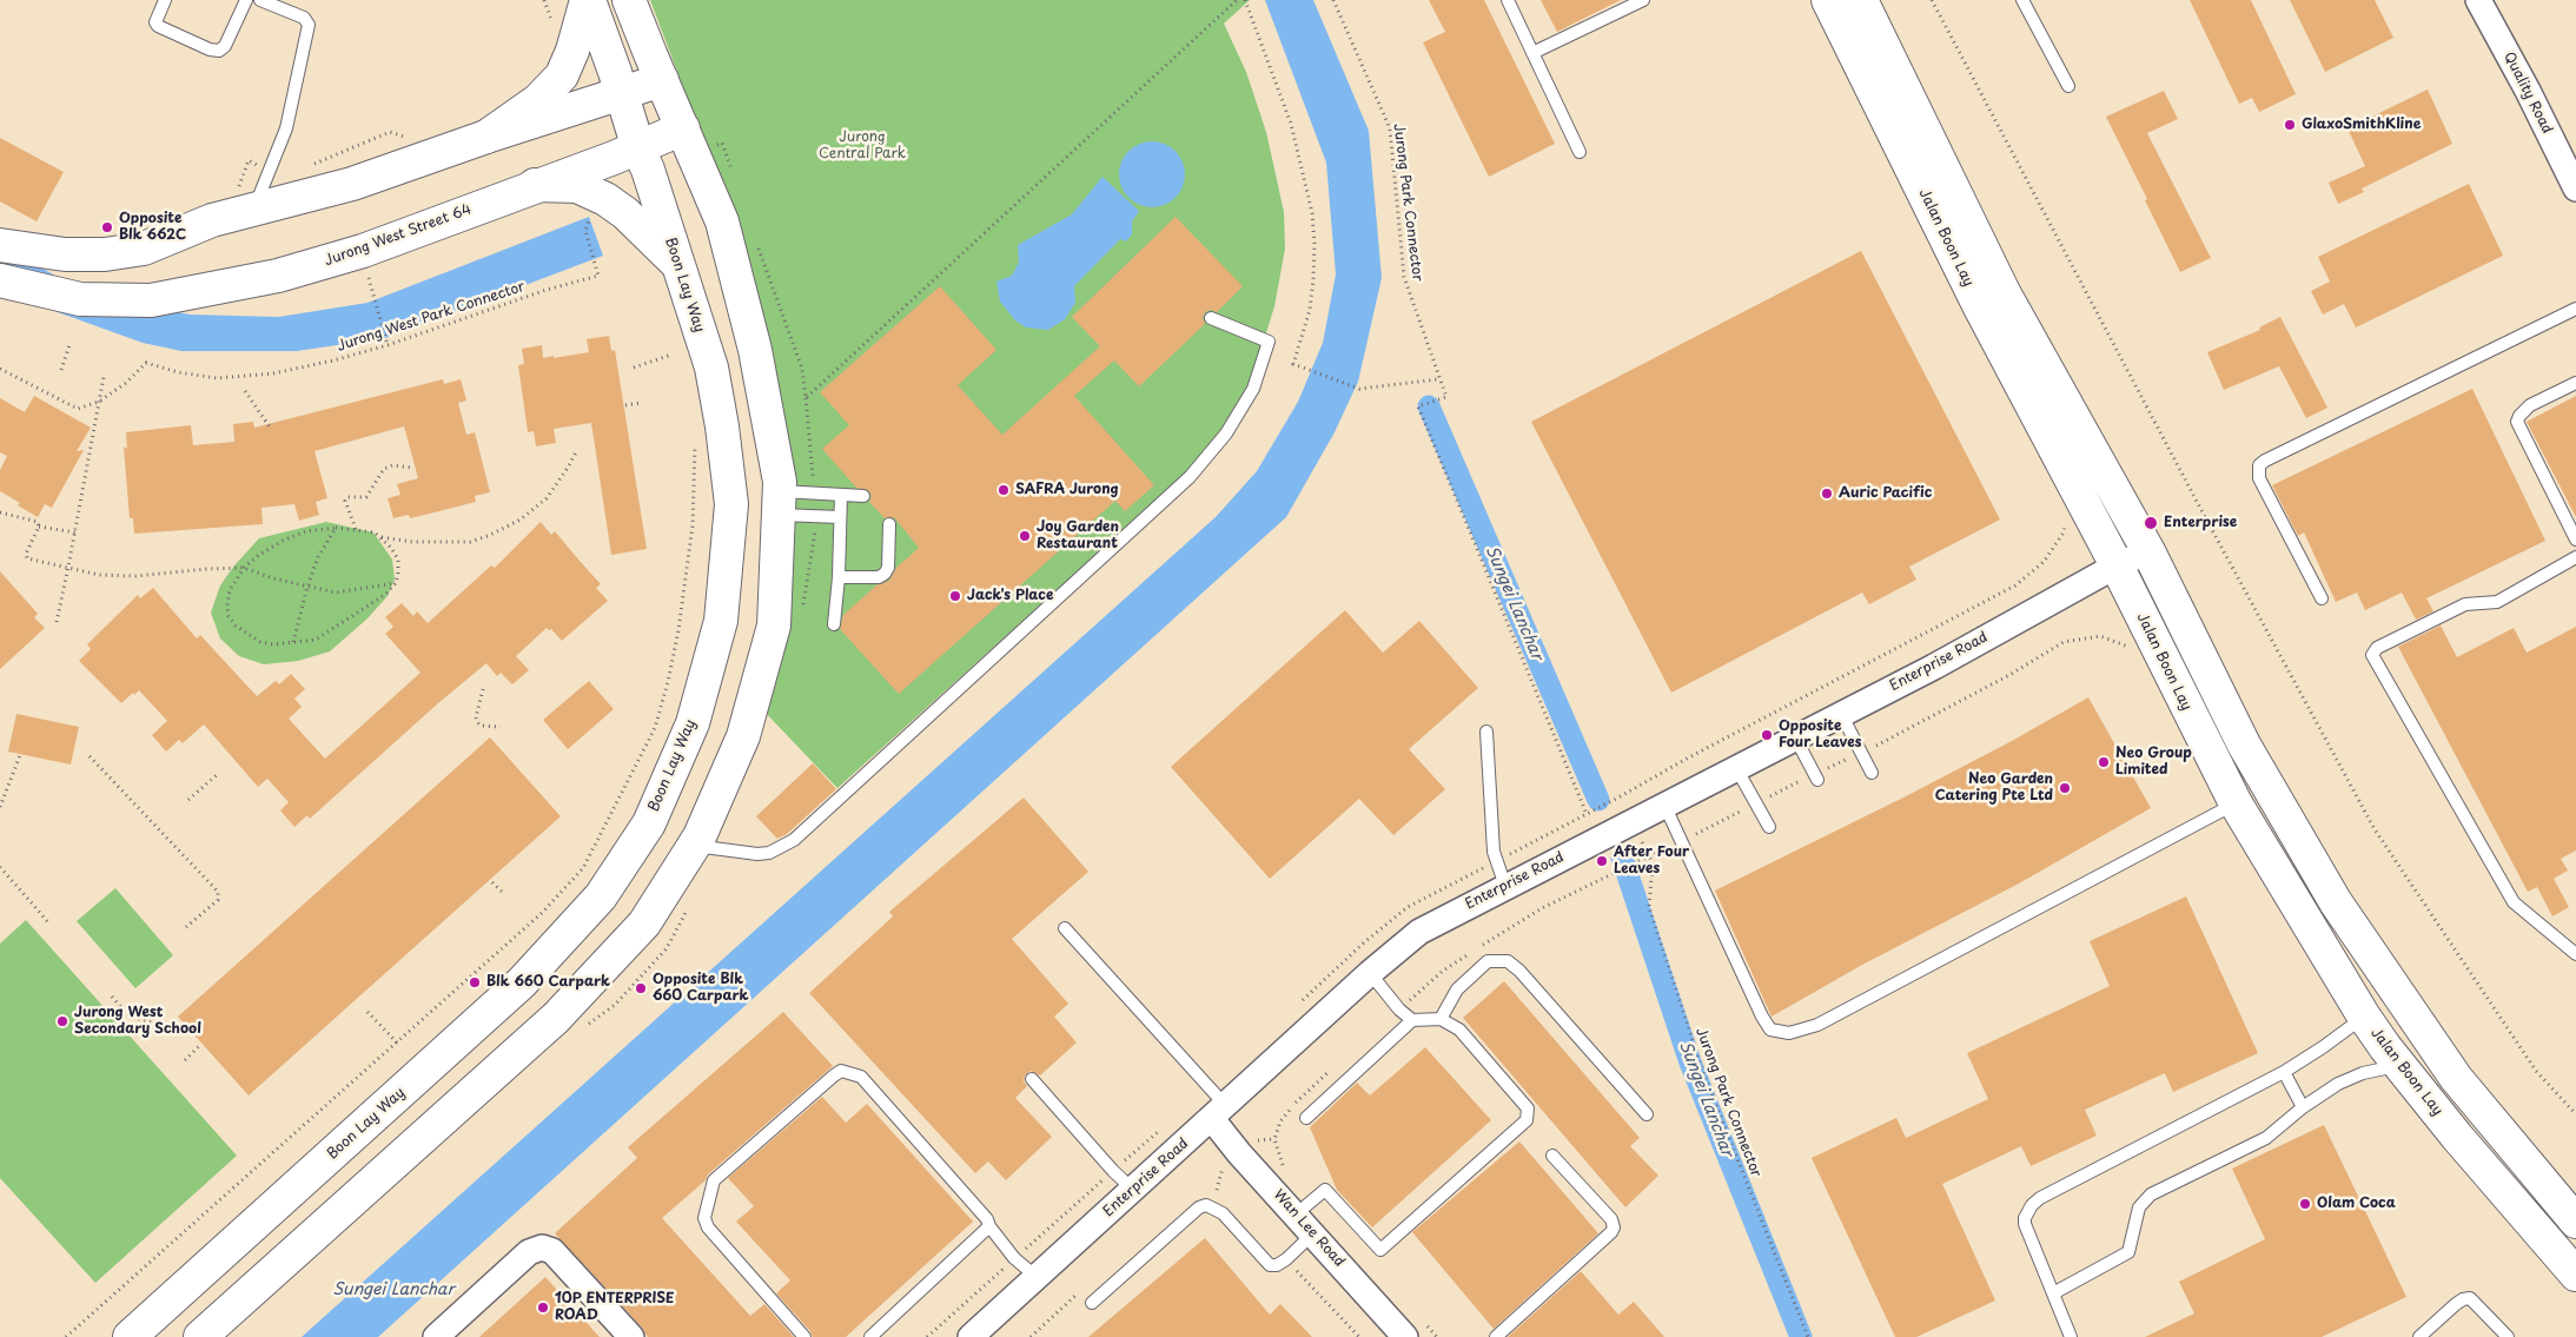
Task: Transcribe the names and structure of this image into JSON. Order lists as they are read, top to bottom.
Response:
{
  "streets": {
    "main road": ["Jurong West Street 64", "Jalan Boon Lay", "Boon Lay Way"],
    "street": ["Quality Road", "Enterprise Road", "Wan Lee Road"],
    "path": ["Jurong Park Connector", "Jurong West Park Connector"]
  },
  "crossings": [
    ["Jurong West Street 64", "Boon Lay Way"],
    ["Jalan Boon Lay", "Enterprise Road"],
    ["Enterprise Road", "Wan Lee Road"]
  ],
  "water": ["Sungei Lanchar"],
  "parks": ["Jurong Central Park"],
  "places": [
    "GlaxoSmithKline",
    "Opposite Blk 662C",
    "SAFRA Jurong",
    "Auric Pacific",
    "Enterprise",
    "Joy Garden Restaurant",
    "Jack's Place",
    "Opposite Four Leaves",
    "Neo Group Limited",
    "Neo Garden Catering Pte Ltd",
    "After Four Leaves",
    "Blk 660 Carpark",
    "Opposite Blk 660 Carpark",
    "Jurong West Secondary School",
    "Olam Coca",
    "10P ENTERPRISE ROAD"
  ]
}
